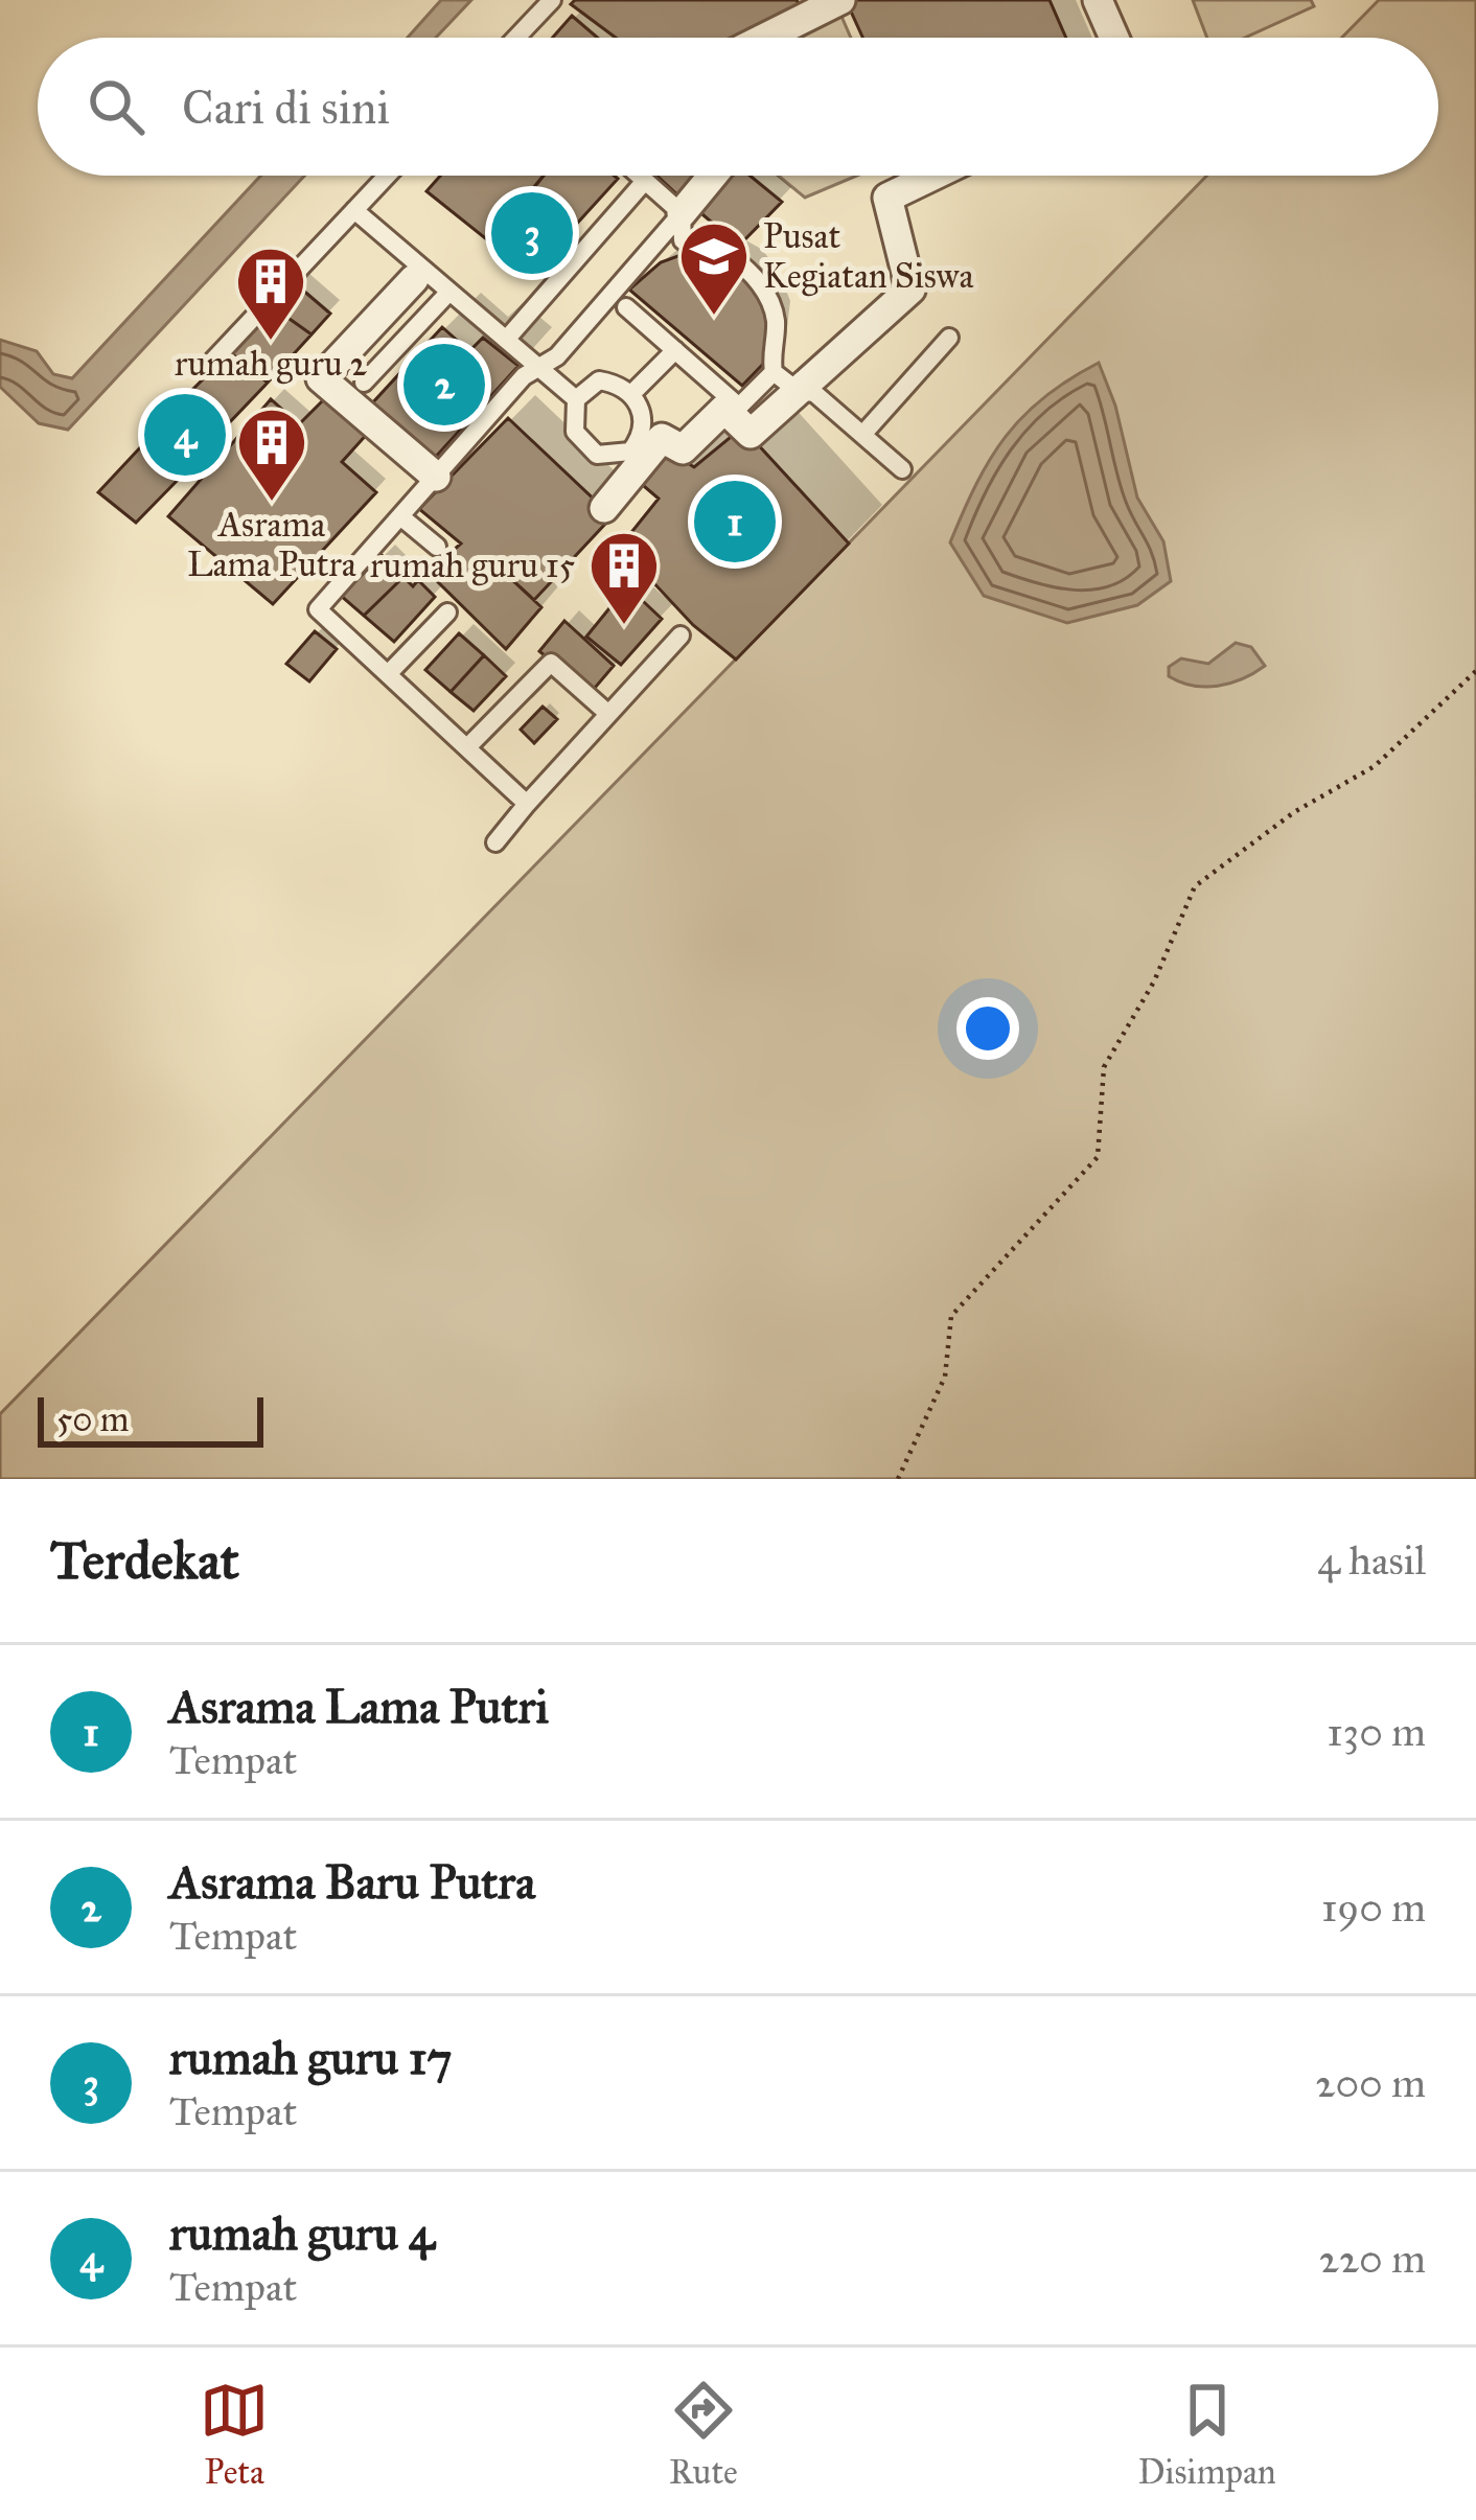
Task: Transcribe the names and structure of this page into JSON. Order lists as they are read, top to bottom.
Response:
{
  "places": {
    "school or university": ["Pusat Kegiatan Siswa"],
    "building": ["rumah guru 2", "Asrama Lama Putra", "rumah guru 15"]
  },
  "scale_bar": "50 m",
  "page": {
    "search": "Cari di sini",
    "pins": [
      "3",
      "2",
      "4",
      "1"
    ],
    "scale": "50 m",
    "heading": ["Terdekat", "4 hasil"],
    "list": [
      {
        "mark": "1",
        "name": "Asrama Lama Putri",
        "note": "Tempat",
        "value": "130 m"
      },
      {
        "mark": "2",
        "name": "Asrama Baru Putra",
        "note": "Tempat",
        "value": "190 m"
      },
      {
        "mark": "3",
        "name": "rumah guru 17",
        "note": "Tempat",
        "value": "200 m"
      },
      {
        "mark": "4",
        "name": "rumah guru 4",
        "note": "Tempat",
        "value": "220 m"
      }
    ],
    "nav": ["Peta", "Rute", "Disimpan"]
  }
}
